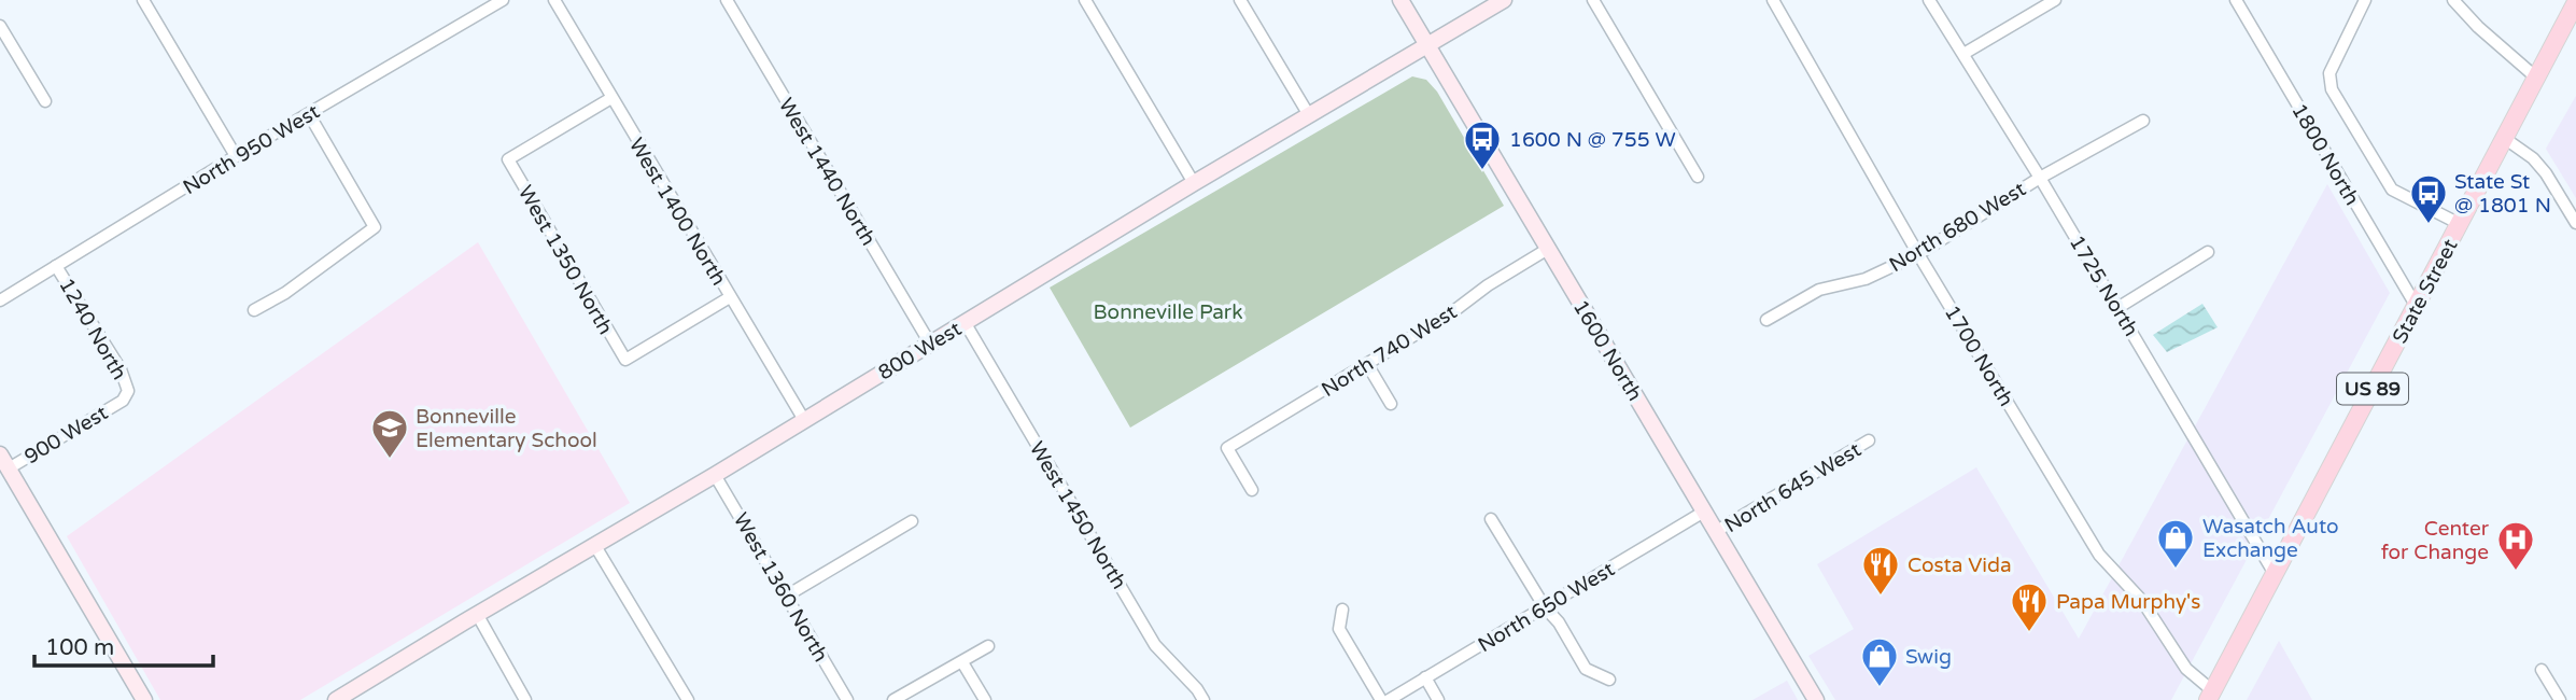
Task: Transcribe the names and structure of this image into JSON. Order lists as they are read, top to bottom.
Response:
{
  "streets": {
    "main road": ["State Street", "US 89"],
    "street": [
      "North 950 West",
      "1800 North",
      "West 1440 North",
      "West 1400 North",
      "North 680 West",
      "West 1350 North",
      "1725 North",
      "1240 North",
      "800 West",
      "North 740 West",
      "1600 North",
      "1700 North",
      "900 West",
      "North 645 West",
      "West 1450 North",
      "West 1360 North",
      "North 650 West"
    ]
  },
  "crossings": [
    ["North 950 West", "1240 North"],
    ["1800 North", "State Street"],
    ["West 1440 North", "800 West"],
    ["West 1400 North", "West 1350 North"],
    ["West 1400 North", "800 West"],
    ["North 680 West", "1725 North"],
    ["North 680 West", "1700 North"],
    ["1725 North", "State Street"],
    ["State Street", "1700 North"],
    ["1240 North", "900 West"],
    ["800 West", "1600 North"],
    ["800 West", "West 1450 North"],
    ["800 West", "West 1360 North"],
    ["North 740 West", "1600 North"],
    ["1600 North", "North 645 West"],
    ["1600 North", "North 650 West"]
  ],
  "parks": ["Bonneville Park"],
  "places": {
    "bus stop": ["1600 N @ 755 W", "State St @ 1801 N"],
    "school or university": ["Bonneville Elementary School"],
    "shop": ["Wasatch Auto Exchange", "Swig"],
    "hospital": ["Center for Change"],
    "restaurant": ["Costa Vida", "Papa Murphy's"]
  },
  "scale_bar": "100 m"
}
